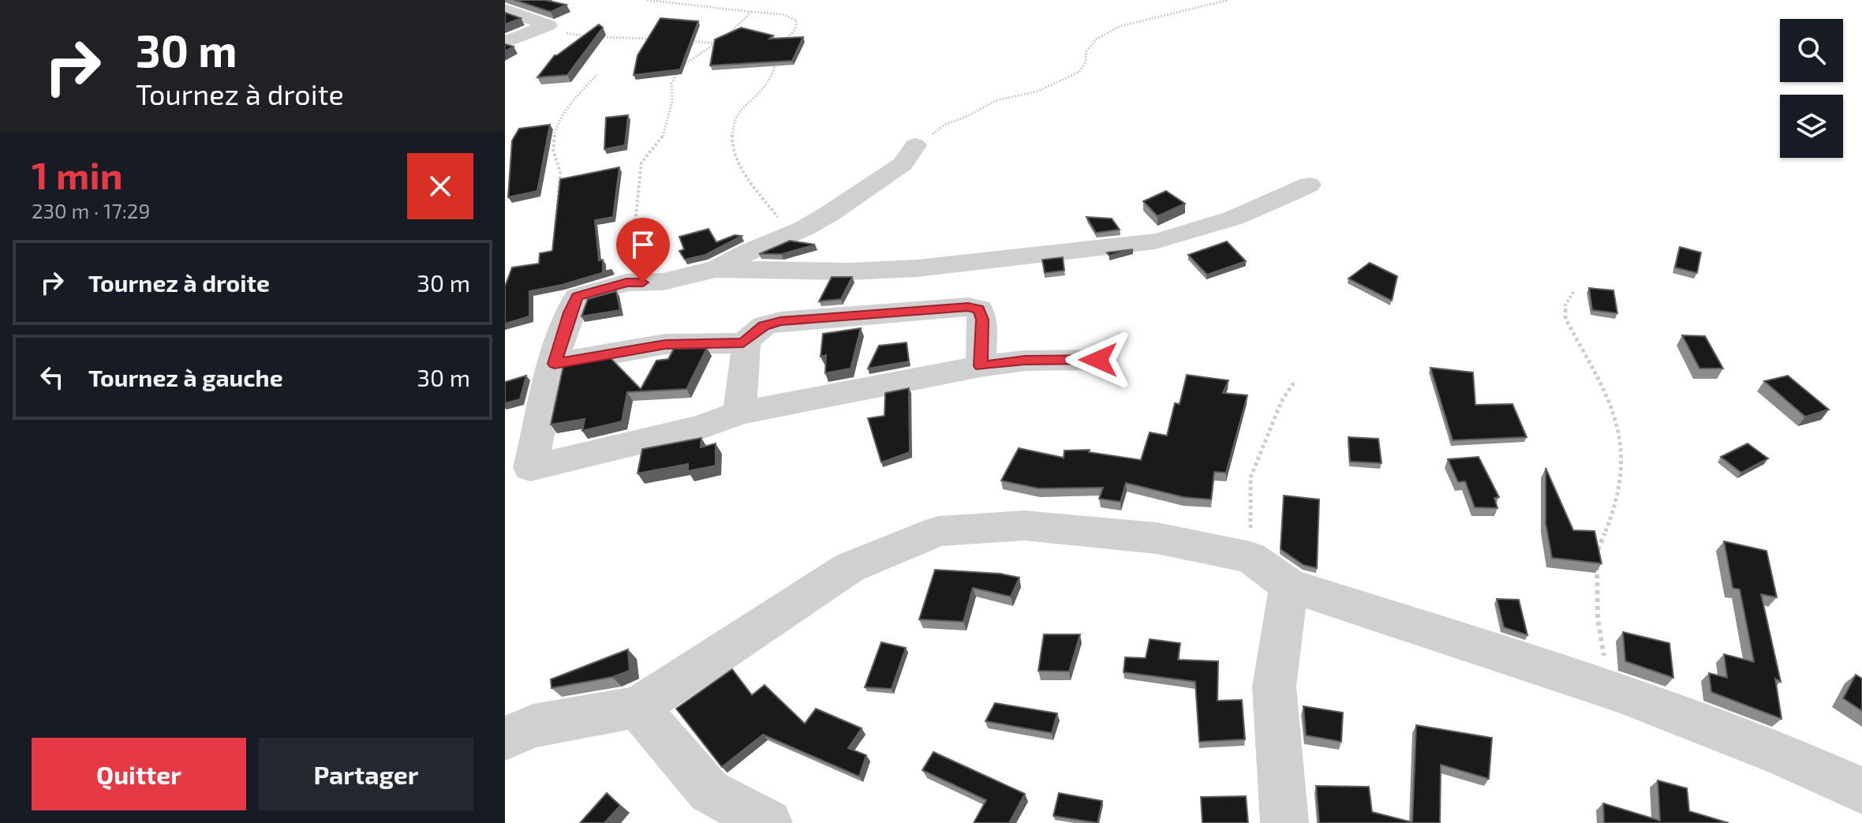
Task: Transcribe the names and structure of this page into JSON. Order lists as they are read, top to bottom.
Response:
{
  "page": {
    "turn": ["30 m", "Tournez à droite"],
    "heading": ["1 min", "230 m · 17:29"],
    "list": [
      {
        "name": "Tournez à droite",
        "value": "30 m"
      },
      {
        "name": "Tournez à gauche",
        "value": "30 m"
      }
    ],
    "buttons": ["Quitter", "Partager"]
  }
}
